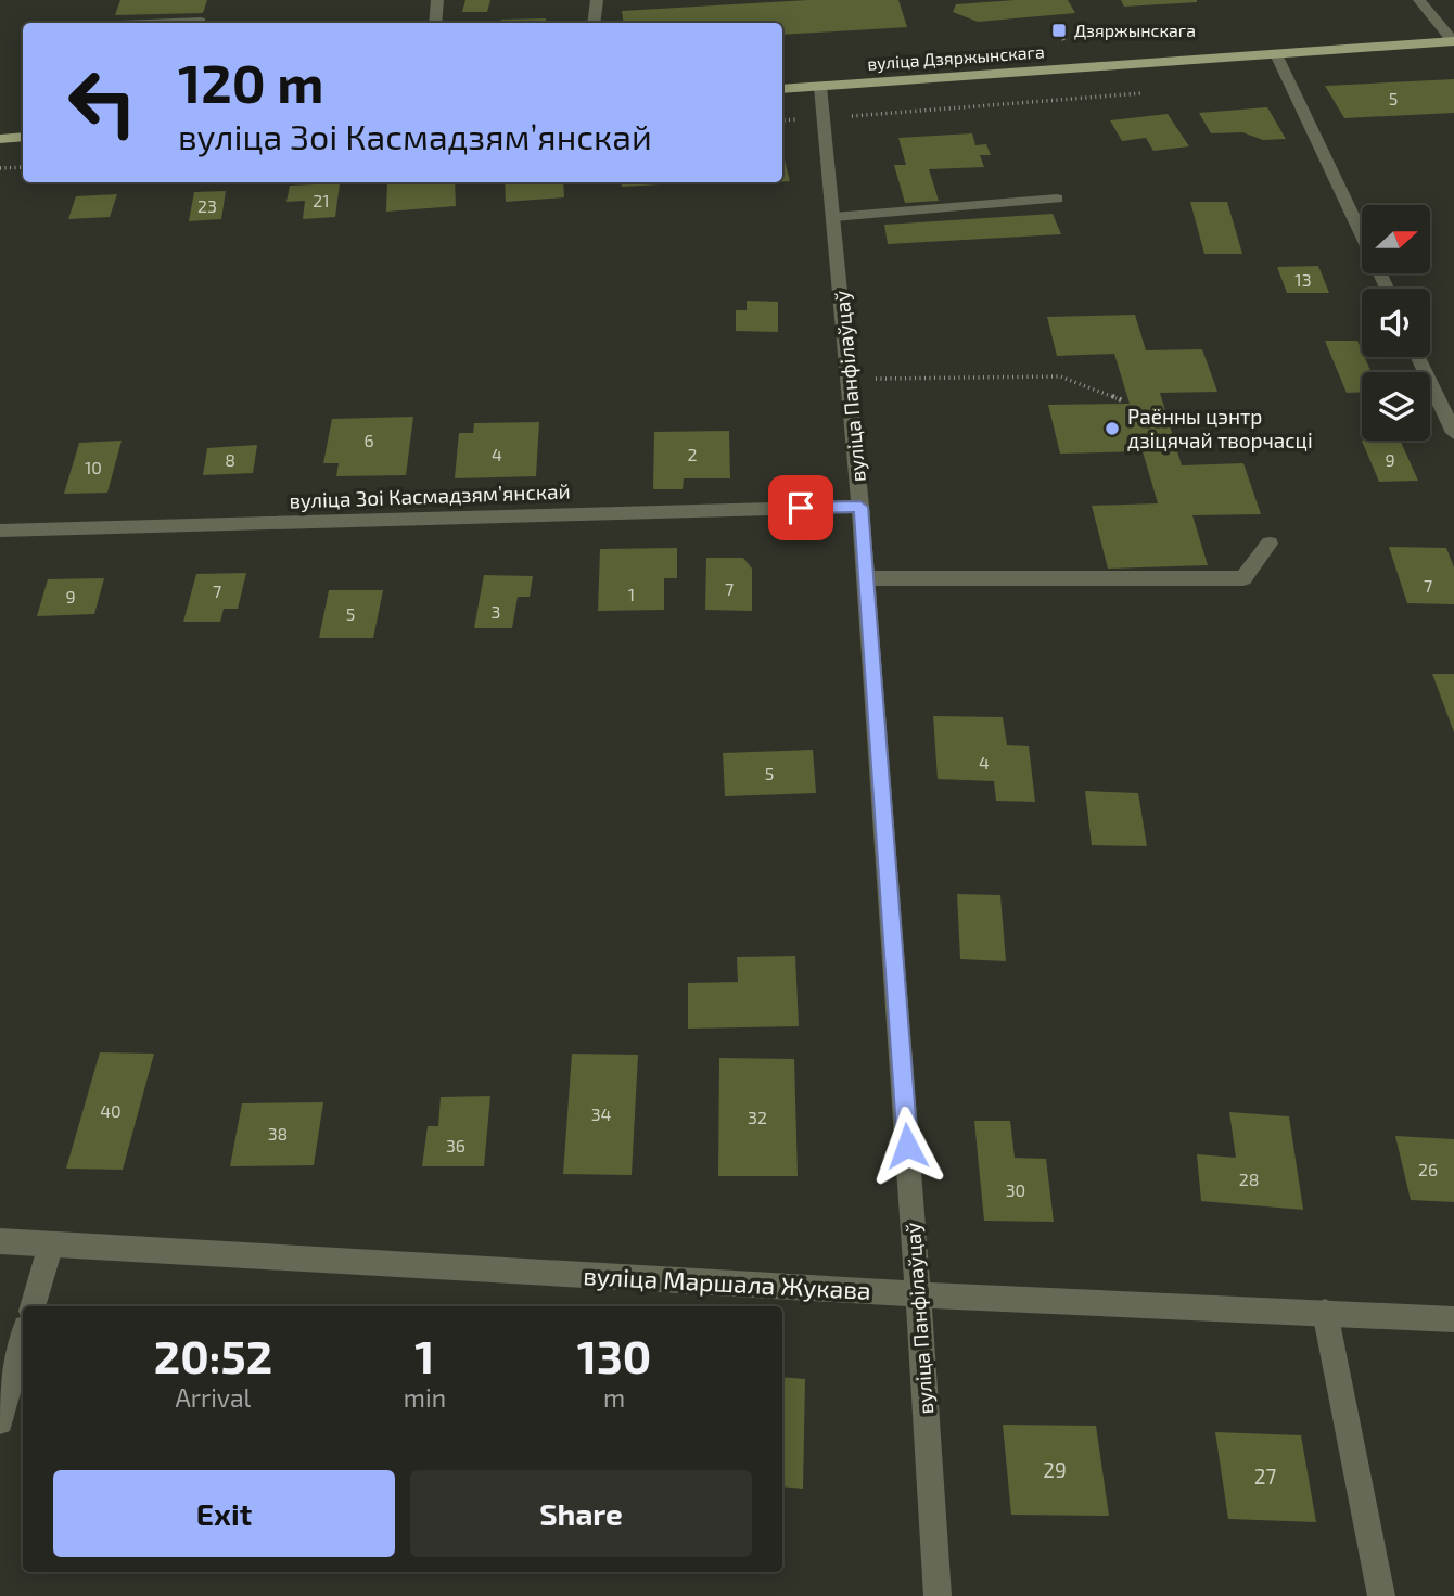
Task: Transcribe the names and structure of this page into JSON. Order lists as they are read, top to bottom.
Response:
{
  "streets": {
    "main road": ["вуліца Дзяржынскага"],
    "street": ["вуліца Панфілаўцаў", "вуліца Зоі Касмадзямʼянскай", "вуліца Маршала Жукава"]
  },
  "crossings": [
    ["вуліца Дзяржынскага", "вуліца Панфілаўцаў"],
    ["вуліца Панфілаўцаў", "вуліца Зоі Касмадзямʼянскай"],
    ["вуліца Панфілаўцаў", "вуліца Маршала Жукава"]
  ],
  "places": {
    "transit": ["Дзяржынскага"],
    "other": ["Раённы цэнтр дзіцячай творчасці"]
  },
  "house_numbers": [
    "5",
    "21",
    "23",
    "13",
    "6",
    "4",
    "2",
    "8",
    "9",
    "10",
    "7",
    "7",
    "7",
    "1",
    "9",
    "3",
    "5",
    "4",
    "5",
    "40",
    "34",
    "32",
    "38",
    "36",
    "26",
    "28",
    "30",
    "29",
    "27"
  ],
  "north": "right",
  "page": {
    "turn": ["120 m", "вуліца Зоі Касмадзямʼянскай"],
    "eta": [
      "20:52",
      "Arrival",
      "1",
      "min",
      "130",
      "m"
    ],
    "buttons": ["Exit", "Share"]
  }
}
